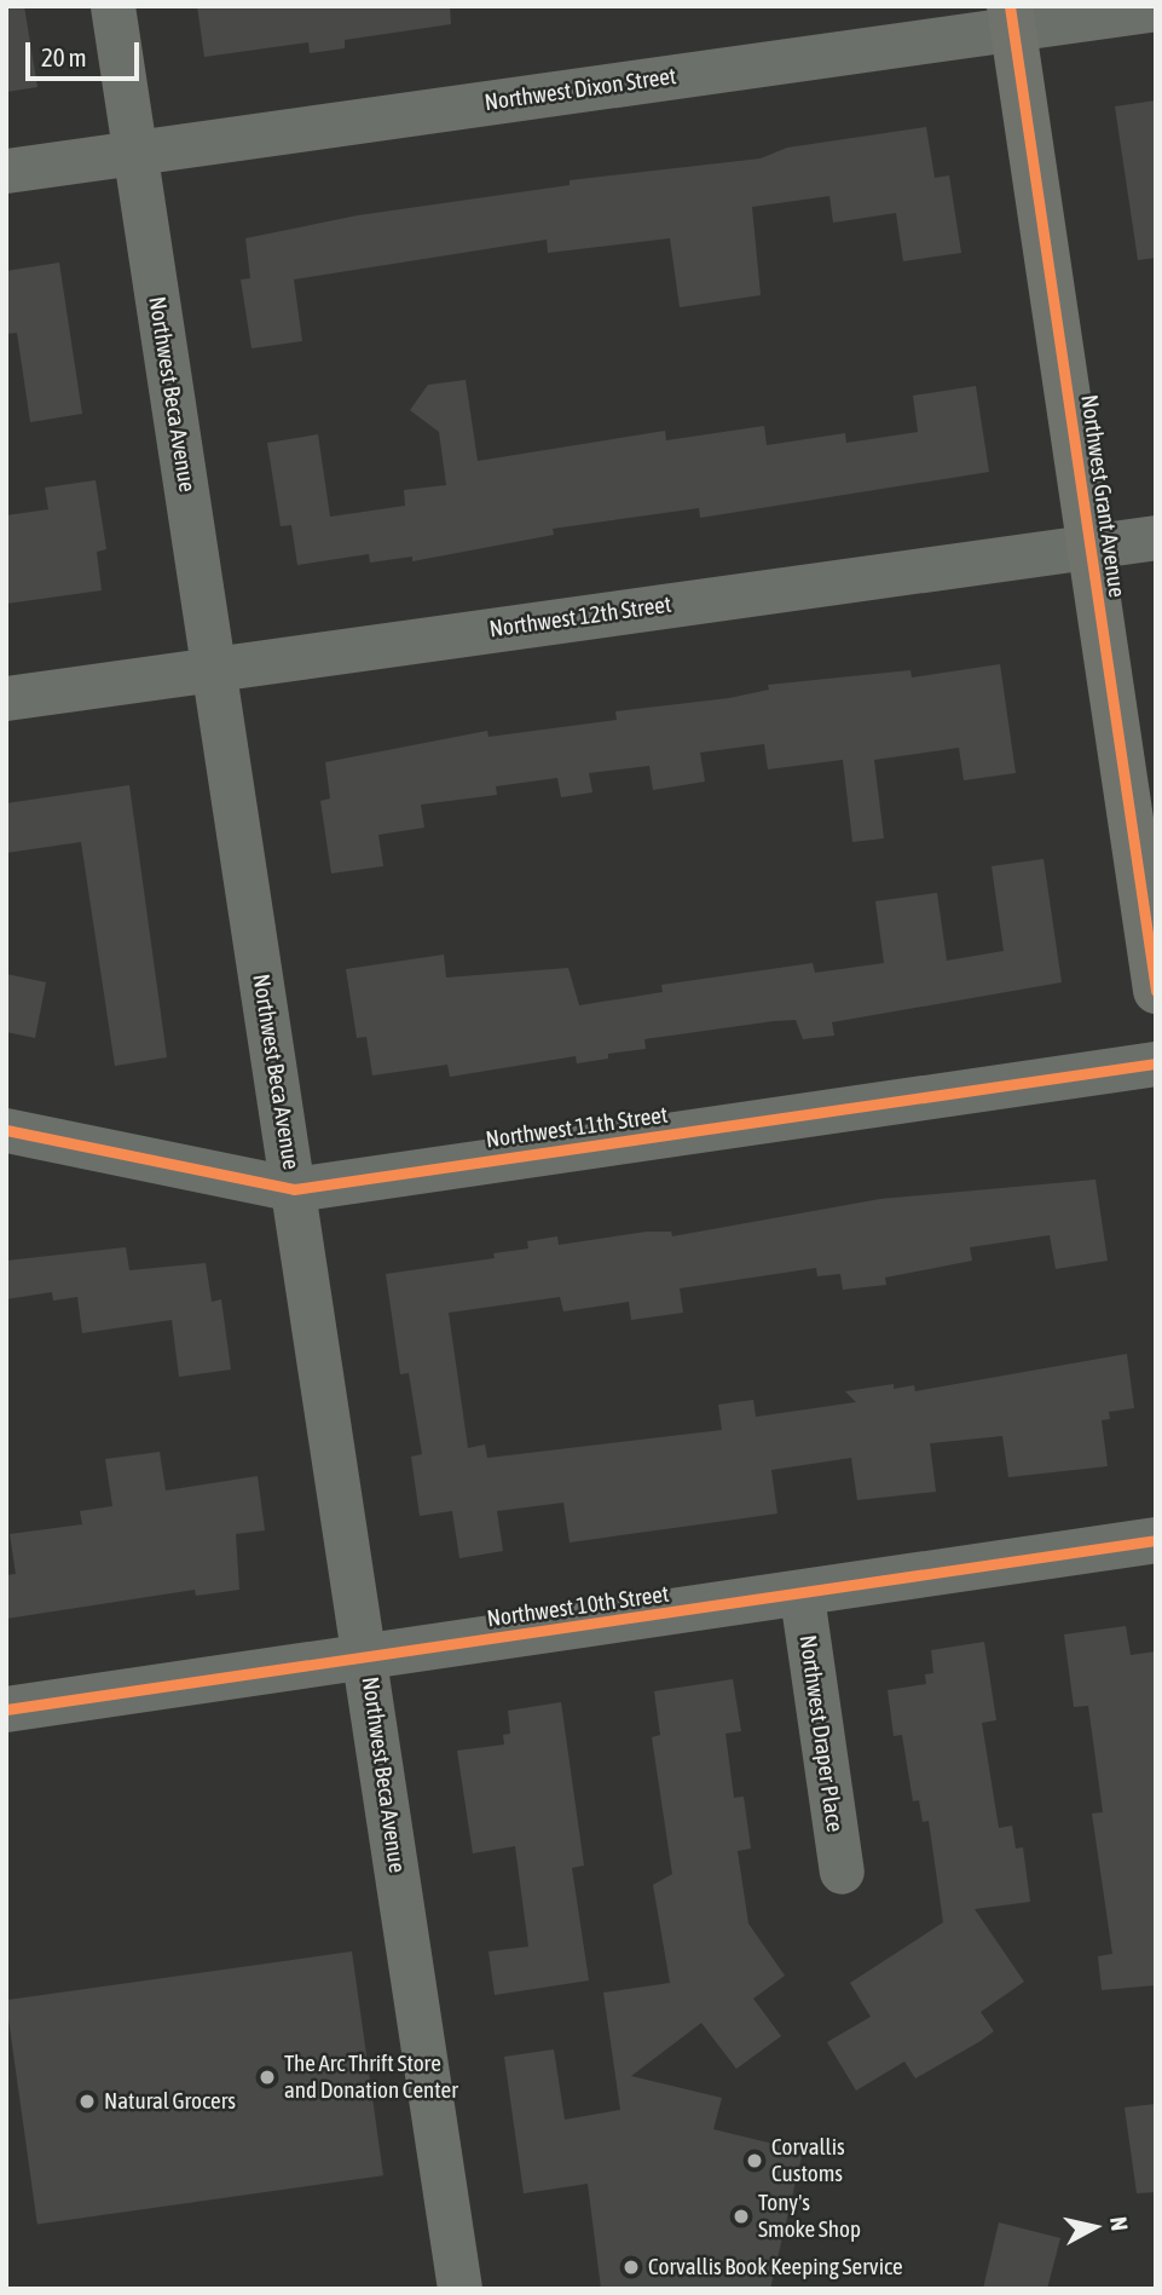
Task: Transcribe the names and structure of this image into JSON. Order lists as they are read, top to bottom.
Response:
{
  "streets": {
    "main road": ["Northwest Grant Avenue"],
    "street": [
      "Northwest Dixon Street",
      "Northwest Beca Avenue",
      "Northwest 12th Street",
      "Northwest 11th Street",
      "Northwest 10th Street",
      "Northwest Draper Place"
    ]
  },
  "crossings": [
    ["Northwest Dixon Street", "Northwest Beca Avenue"],
    ["Northwest Dixon Street", "Northwest Grant Avenue"],
    ["Northwest Beca Avenue", "Northwest 12th Street"],
    ["Northwest Beca Avenue", "Northwest 11th Street"],
    ["Northwest Beca Avenue", "Northwest 10th Street"],
    ["Northwest Grant Avenue", "Northwest 12th Street"],
    ["Northwest 10th Street", "Northwest Draper Place"]
  ],
  "places": [
    "The Arc Thrift Store and Donation Center",
    "Natural Grocers",
    "Corvallis Customs",
    "Tony's Smoke Shop",
    "Corvallis Book Keeping Service"
  ],
  "scale_bar": "20 m",
  "north": "right"
}
